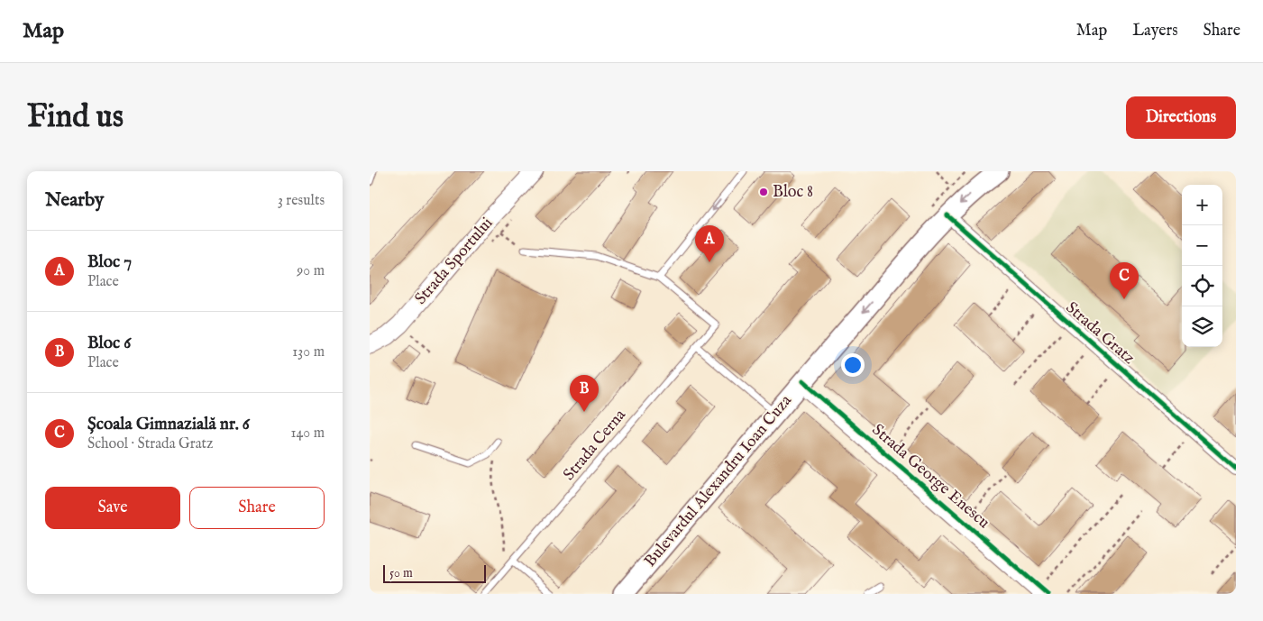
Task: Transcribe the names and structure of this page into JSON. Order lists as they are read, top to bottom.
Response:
{
  "streets": {
    "main road": ["Strada Sportului", "Bulevardul Alexandru Ioan Cuza"],
    "street": ["Strada Gratz", "Strada George Enescu"],
    "lane": ["Strada Cerna"]
  },
  "crossings": [
    ["Strada Gratz", "Bulevardul Alexandru Ioan Cuza"],
    ["Strada George Enescu", "Bulevardul Alexandru Ioan Cuza"]
  ],
  "one_way": ["Bulevardul Alexandru Ioan Cuza"],
  "places": ["Bloc 8"],
  "scale_bar": "50 m",
  "page": {
    "header": "Map",
    "nav": ["Map", "Layers", "Share"],
    "buttons": [
      "Directions",
      ["Save", "Share"]
    ],
    "title": "Find us",
    "heading": ["Nearby", "3 results"],
    "map_buttons": ["+", "−"],
    "pins": ["A", "C", "B"],
    "list": [
      {
        "mark": "A",
        "name": "Bloc 7",
        "note": "Place",
        "value": "90 m"
      },
      {
        "mark": "B",
        "name": "Bloc 6",
        "note": "Place",
        "value": "130 m"
      },
      {
        "mark": "C",
        "name": "Școala Gimnazială nr. 6",
        "note": "School · Strada Gratz",
        "value": "140 m"
      }
    ],
    "scale": "50 m"
  }
}
